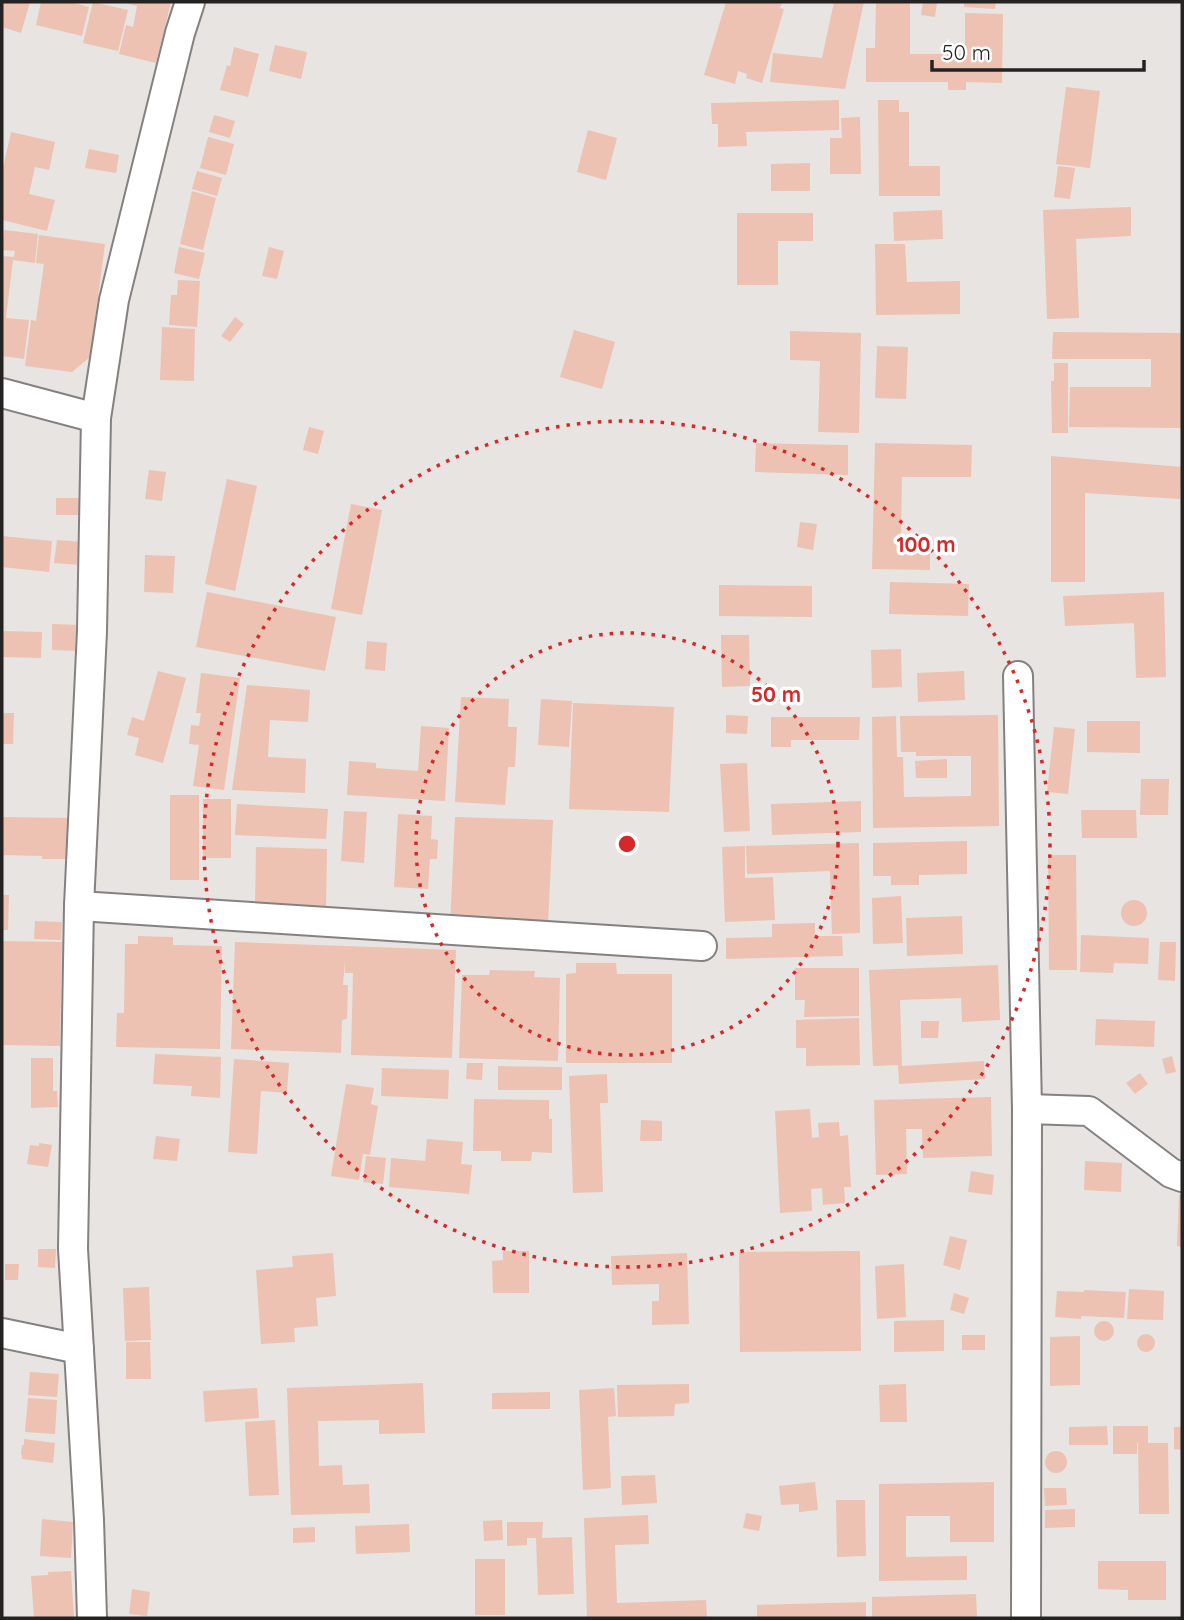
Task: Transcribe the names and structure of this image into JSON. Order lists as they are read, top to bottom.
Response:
{
  "scale_bar": "50 m",
  "rings": ["100 m", "50 m"]
}
